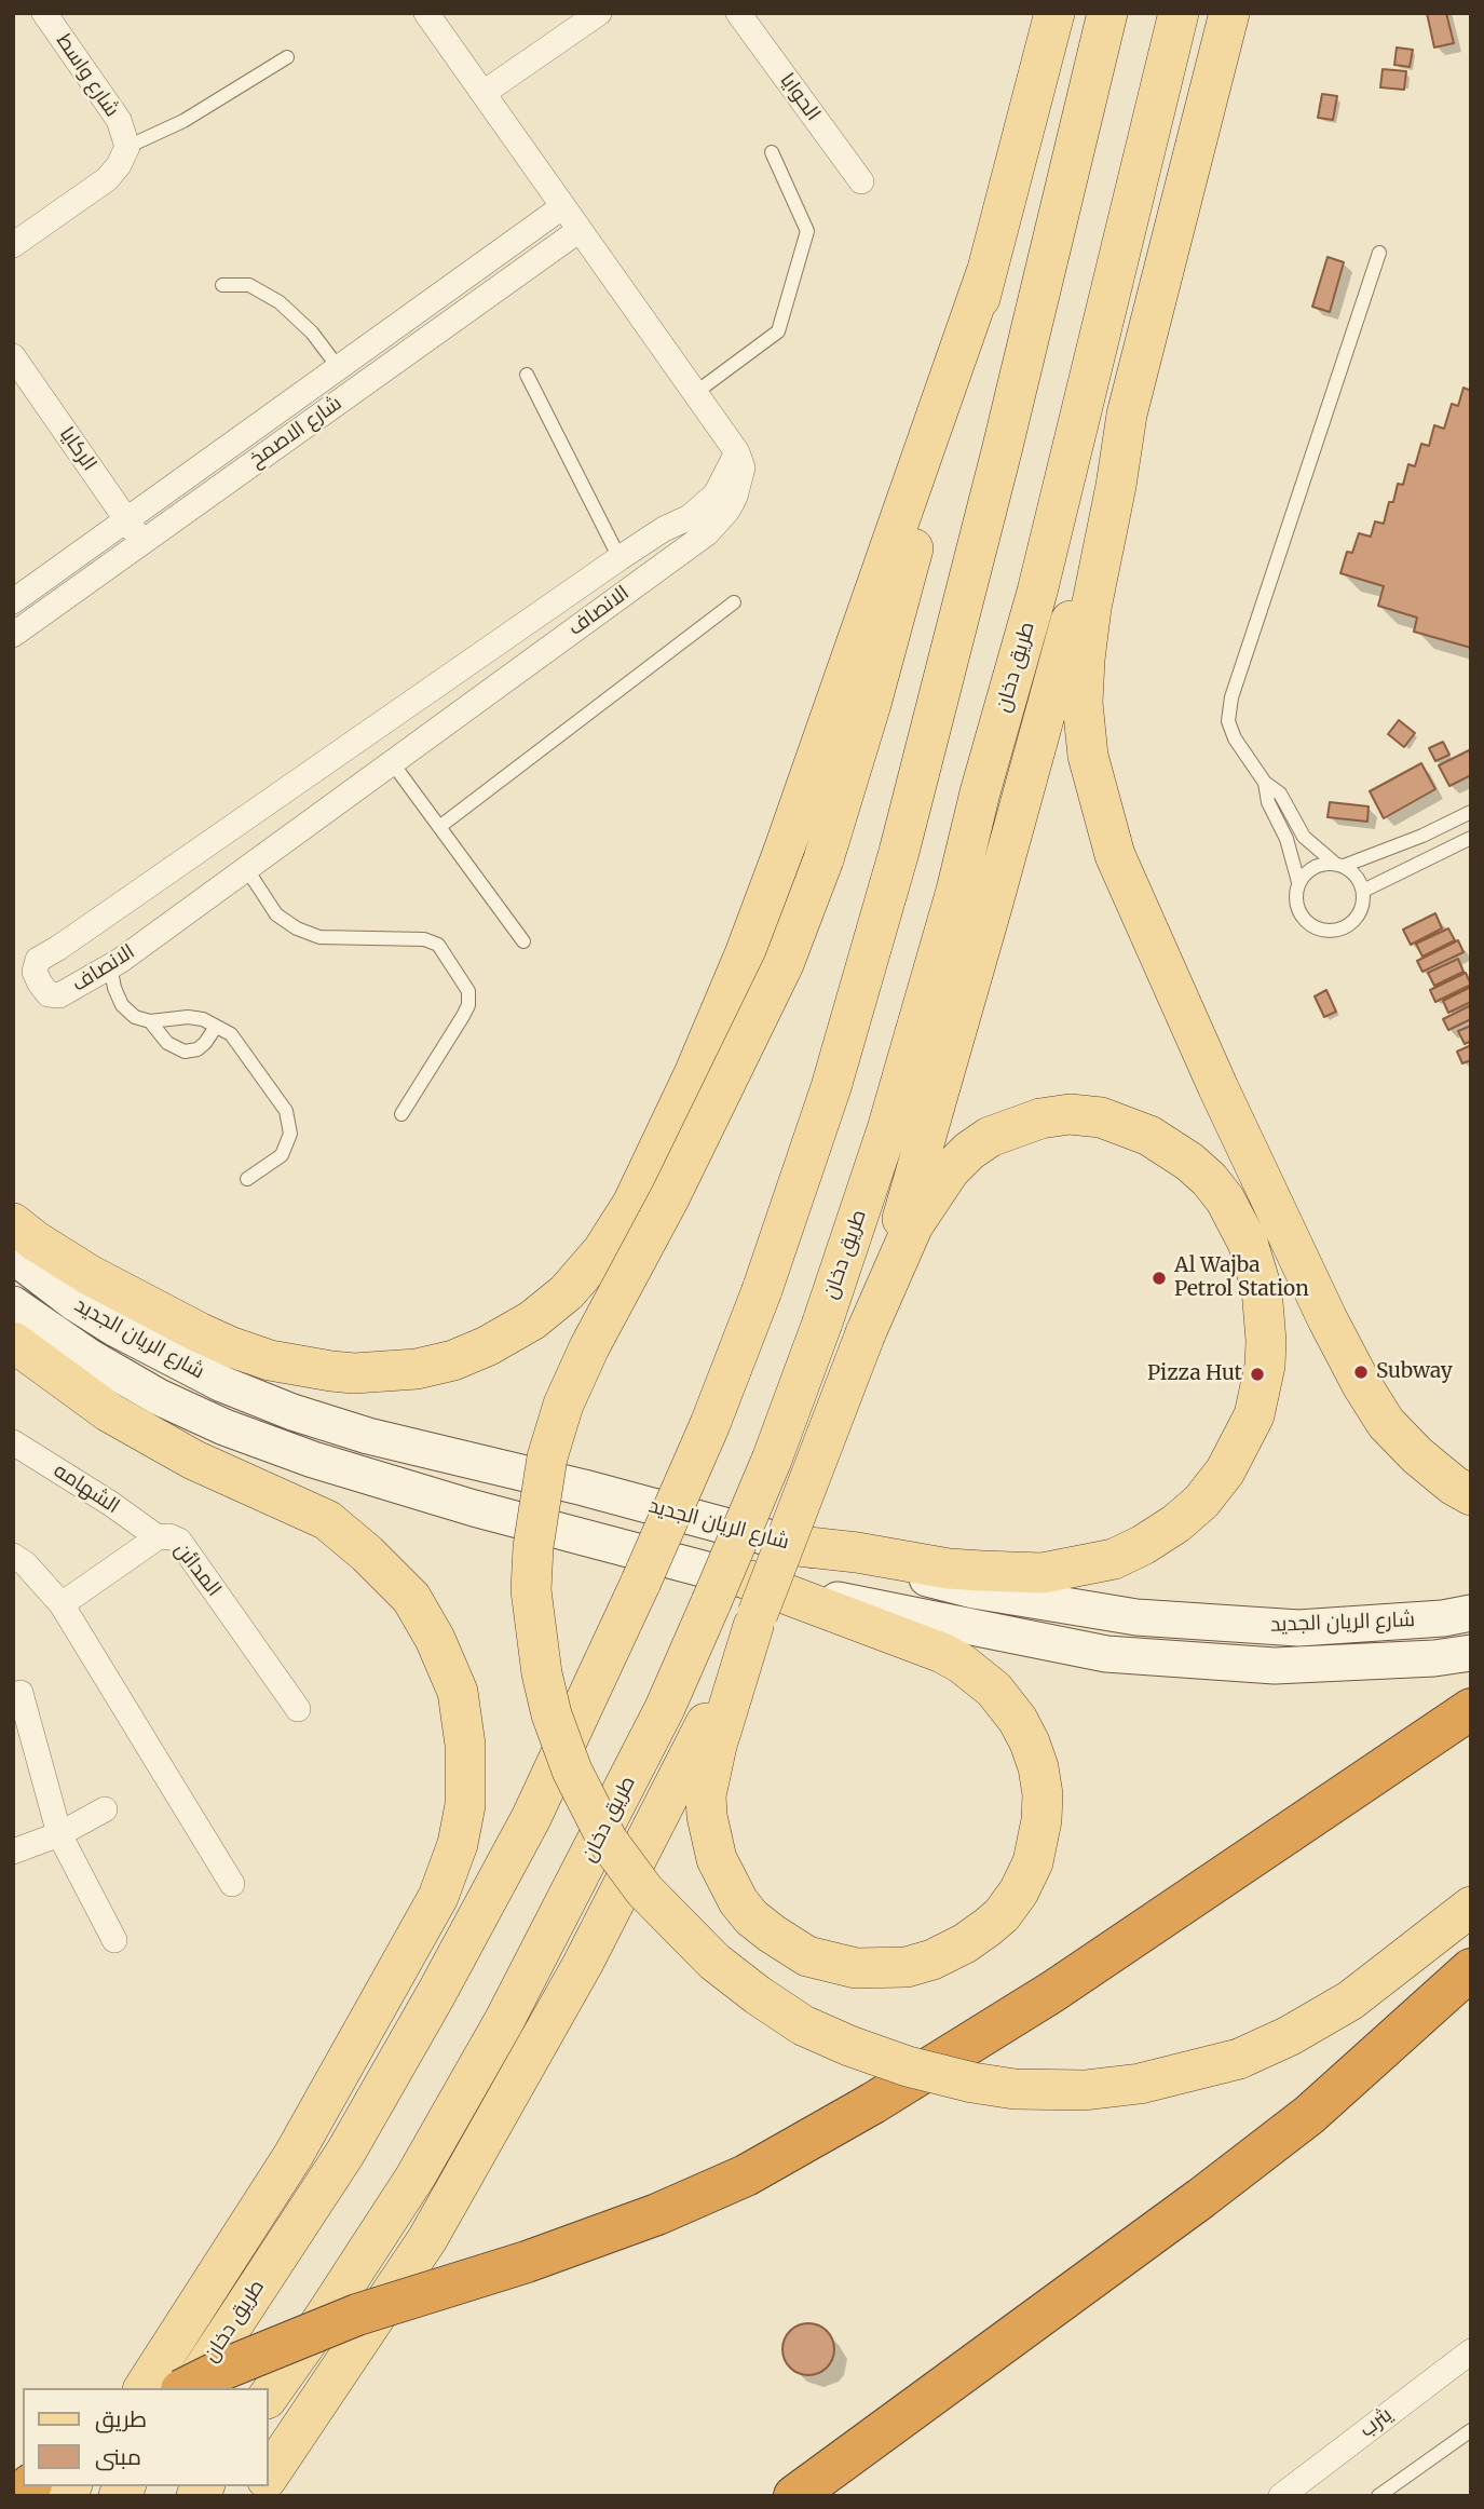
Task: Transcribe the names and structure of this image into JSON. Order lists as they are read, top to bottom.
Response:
{
  "streets": {
    "main road": ["طريق دخان", "شارع الريان الجديد"],
    "street": [
      "شارع واسط",
      "الحوايا",
      "شارع الاصمخ",
      "الركايا",
      "الانصاف",
      "الشهامه",
      "المدائن",
      "يثرب"
    ]
  },
  "crossings": [
    ["شارع الاصمخ", "الركايا"],
    ["الشهامه", "المدائن"]
  ],
  "places": ["Al Wajba Petrol Station", "Subway", "Pizza Hut"],
  "legend": ["طريق", "مبنى"]
}
